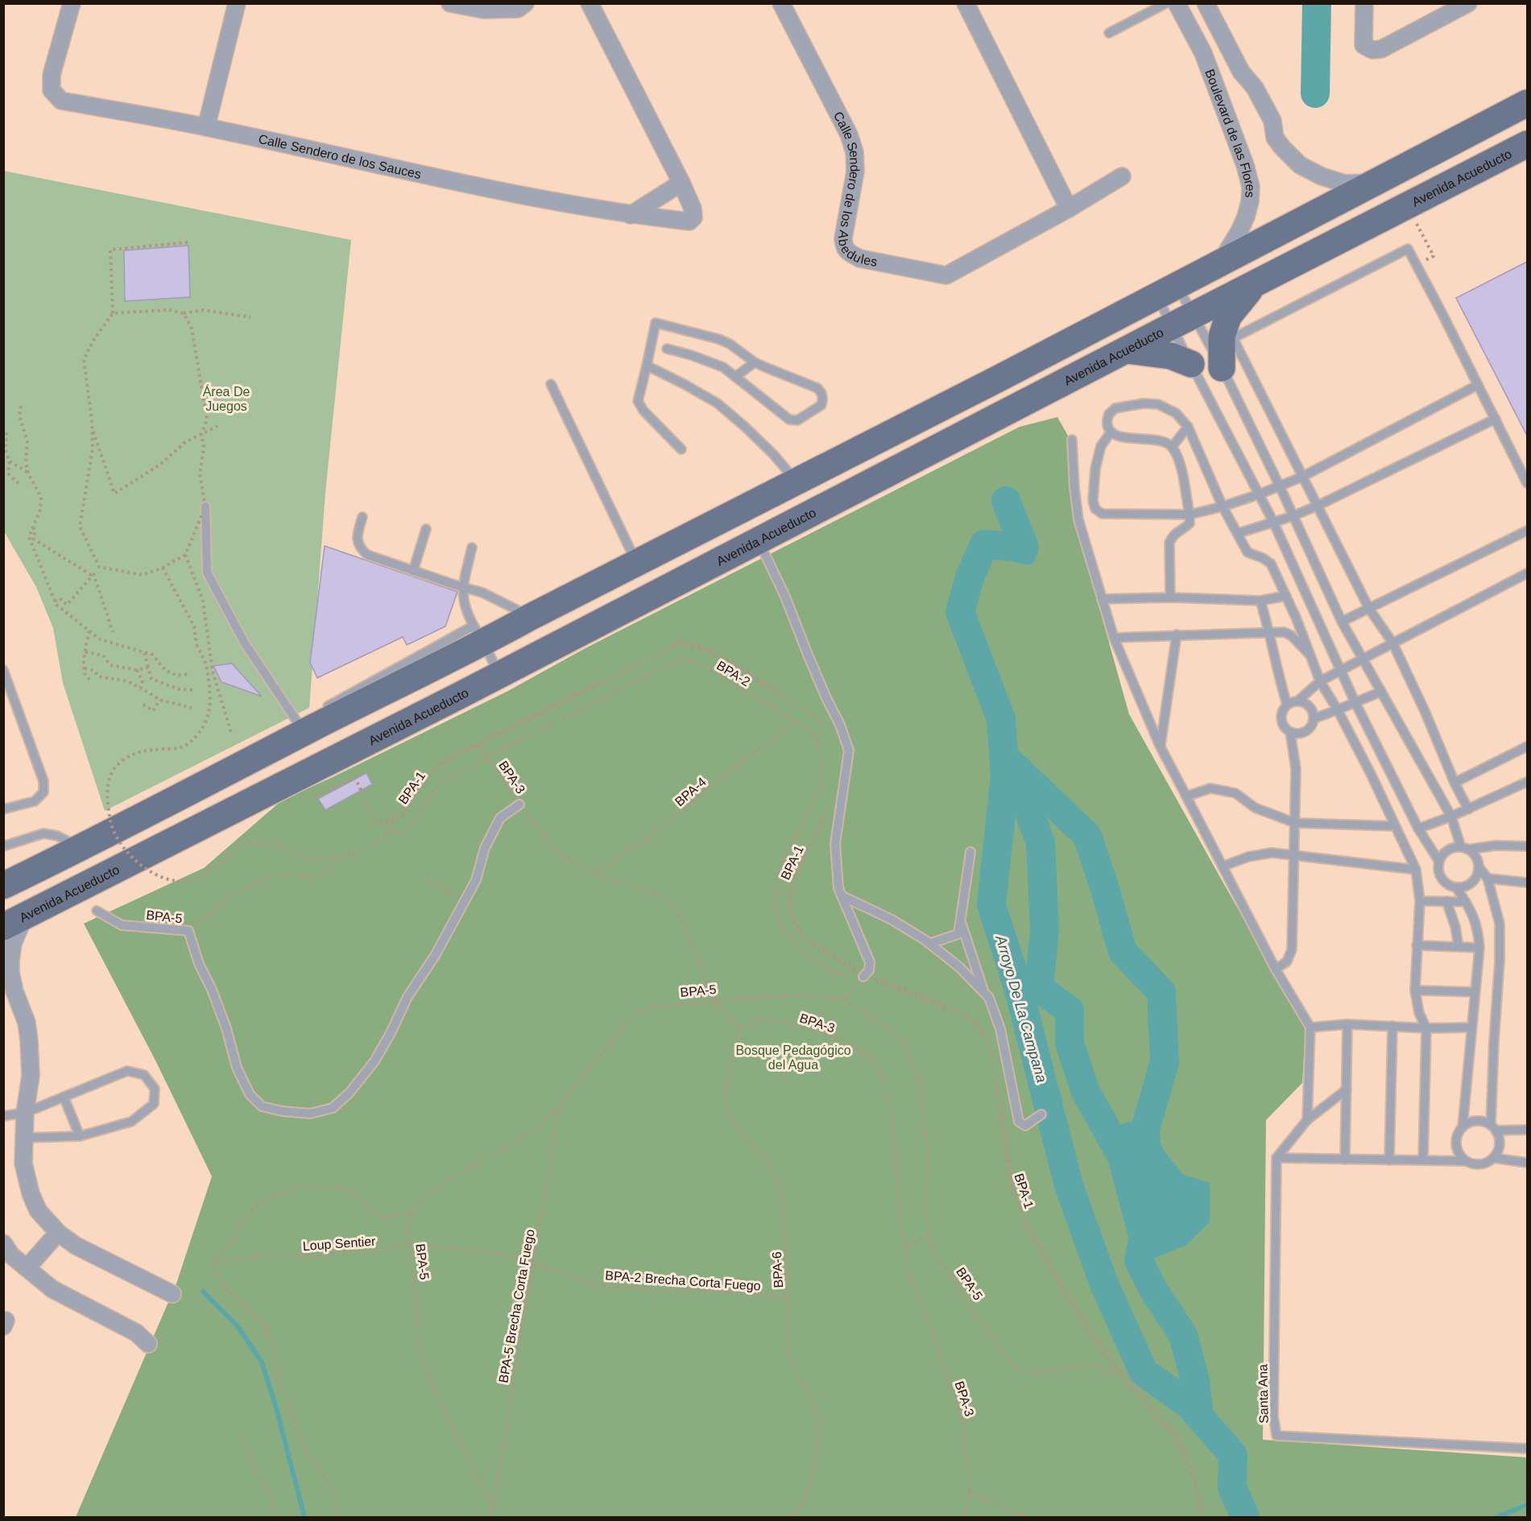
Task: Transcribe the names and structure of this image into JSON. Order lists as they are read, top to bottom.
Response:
{
  "streets": {
    "main road": ["Avenida Acueducto"],
    "street": ["Boulevard de las Flores", "Calle Sendero de los Sauces", "Calle Sendero de los Abedules"],
    "lane": ["BPA-5", "Santa Ana"],
    "path": [
      "BPA-2",
      "BPA-3",
      "BPA-1",
      "BPA-4",
      "Loup Sentier",
      "BPA-6",
      "BPA-2 Brecha Corta Fuego",
      "BPA-5 Brecha Corta Fuego"
    ]
  },
  "crossings": [
    ["BPA-2", "BPA-3"],
    ["BPA-2", "BPA-4"],
    ["BPA-3", "BPA-1"],
    ["BPA-3", "BPA-4"],
    ["BPA-3", "BPA-5"],
    ["BPA-3", "BPA-6"],
    ["BPA-1", "BPA-5"],
    ["BPA-5", "Loup Sentier"],
    ["BPA-5", "BPA-2 Brecha Corta Fuego"],
    ["BPA-5", "BPA-5 Brecha Corta Fuego"],
    ["Loup Sentier", "BPA-2 Brecha Corta Fuego"],
    ["BPA-6", "BPA-2 Brecha Corta Fuego"],
    ["BPA-2 Brecha Corta Fuego", "BPA-5 Brecha Corta Fuego"]
  ],
  "water": ["Arroyo De La Campana"],
  "parks": ["Área De Juegos", "Bosque Pedagógico del Agua"]
}
